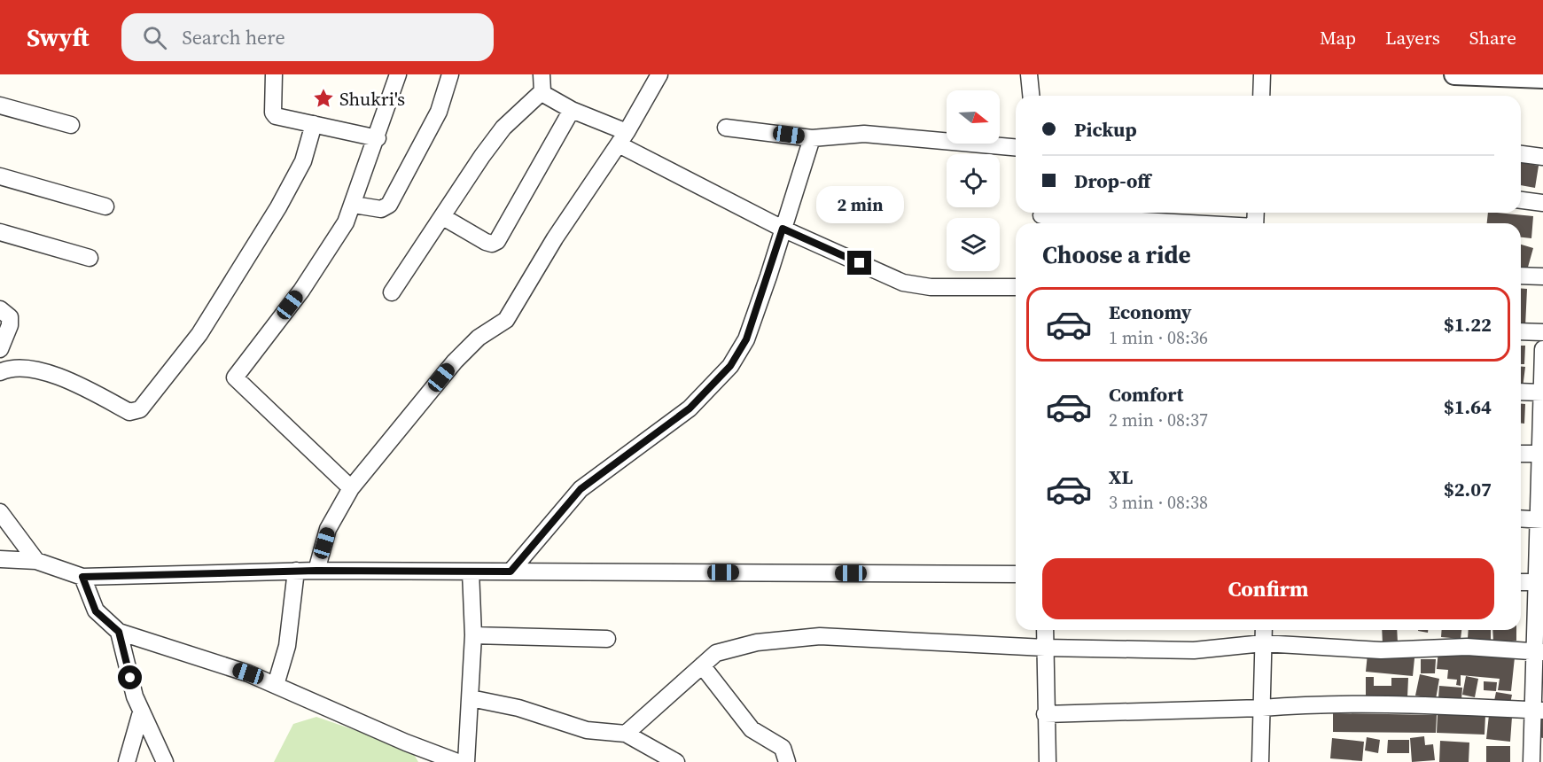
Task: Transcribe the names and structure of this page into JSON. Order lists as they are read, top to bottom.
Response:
{
  "places": {
    "place": ["Shukri's"]
  },
  "north": "right",
  "page": {
    "header": "Swyft",
    "search": "Search here",
    "nav": ["Map", "Layers", "Share"],
    "banner": ["Pickup", "Drop-off"],
    "bubble": "2 min",
    "heading": "Choose a ride",
    "list": [
      {
        "name": "Economy",
        "note": "1 min · 08:36",
        "value": "$1.22"
      },
      {
        "name": "Comfort",
        "note": "2 min · 08:37",
        "value": "$1.64"
      },
      {
        "name": "XL",
        "note": "3 min · 08:38",
        "value": "$2.07"
      }
    ],
    "buttons": "Confirm"
  }
}
